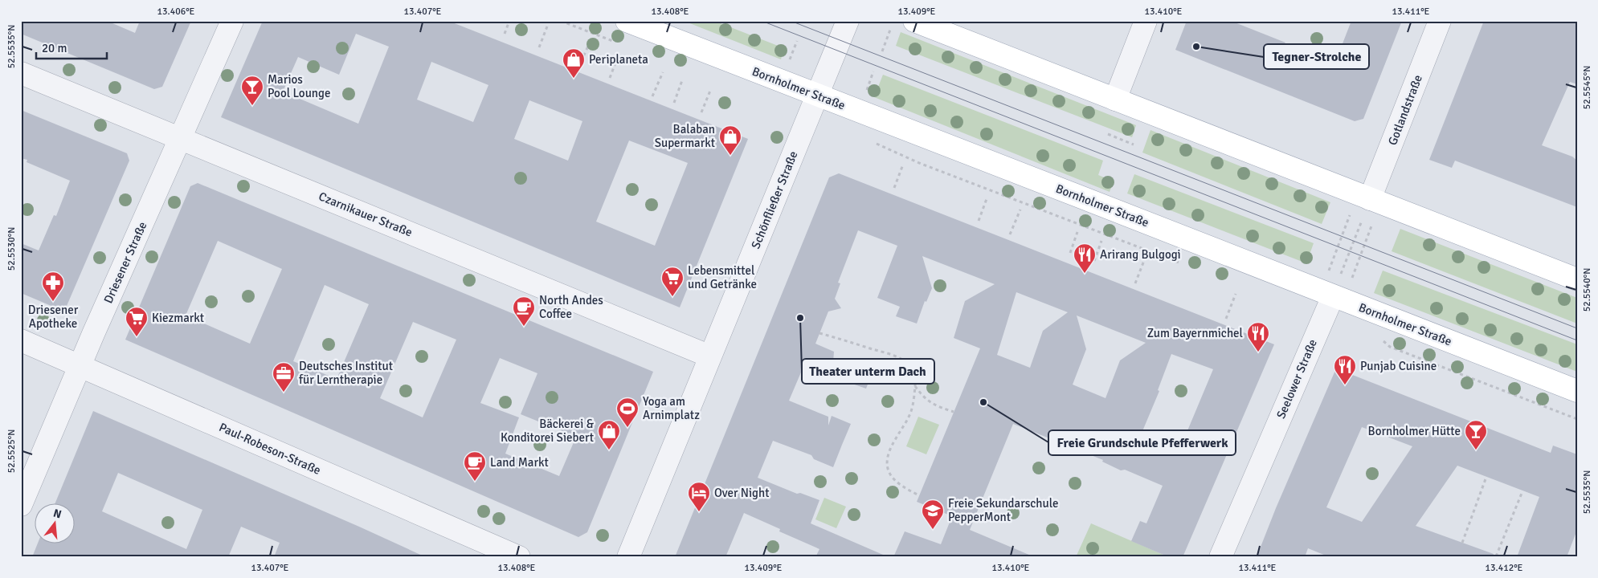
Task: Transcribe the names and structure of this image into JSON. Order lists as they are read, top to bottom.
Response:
{
  "streets": {
    "main road": ["Bornholmer Straße"],
    "street": [
      "Gotlandstraße",
      "Schönfließer Straße",
      "Czarnikauer Straße",
      "Driesener Straße",
      "Seelower Straße",
      "Paul-Robeson-Straße"
    ]
  },
  "crossings": [
    ["Bornholmer Straße", "Schönfließer Straße"],
    ["Bornholmer Straße", "Seelower Straße"],
    ["Schönfließer Straße", "Czarnikauer Straße"],
    ["Czarnikauer Straße", "Driesener Straße"],
    ["Driesener Straße", "Paul-Robeson-Straße"]
  ],
  "places": {
    "other": ["Tegner-Strolche", "Theater unterm Dach", "Freie Grundschule Pfefferwerk"],
    "shop": ["Periplaneta", "Balaban Supermarkt", "Bäckerei & Konditorei Siebert"],
    "bar": ["Marios Pool Lounge", "Bornholmer Hütte"],
    "restaurant": ["Arirang Bulgogi", "Zum Bayernmichel", "Punjab Cuisine"],
    "supermarket": ["Lebensmittel und Getränke", "Kiezmarkt"],
    "pharmacy": ["Driesener Apotheke"],
    "cafe": ["North Andes Coffee", "Land Markt"],
    "office": ["Deutsches Institut für Lerntherapie"],
    "sports": ["Yoga am Arnimplatz"],
    "hotel": ["Over Night"],
    "school or university": ["Freie Sekundarschule PepperMont"]
  },
  "scale_bar": "20 m",
  "north": "top",
  "coordinates": [
    "13.406°E",
    "13.407°E",
    "13.408°E",
    "13.409°E",
    "13.410°E",
    "13.411°E",
    "52.5535°N",
    "52.5545°N",
    "52.5530°N",
    "52.5540°N",
    "52.5525°N",
    "13.412°E"
  ]
}
